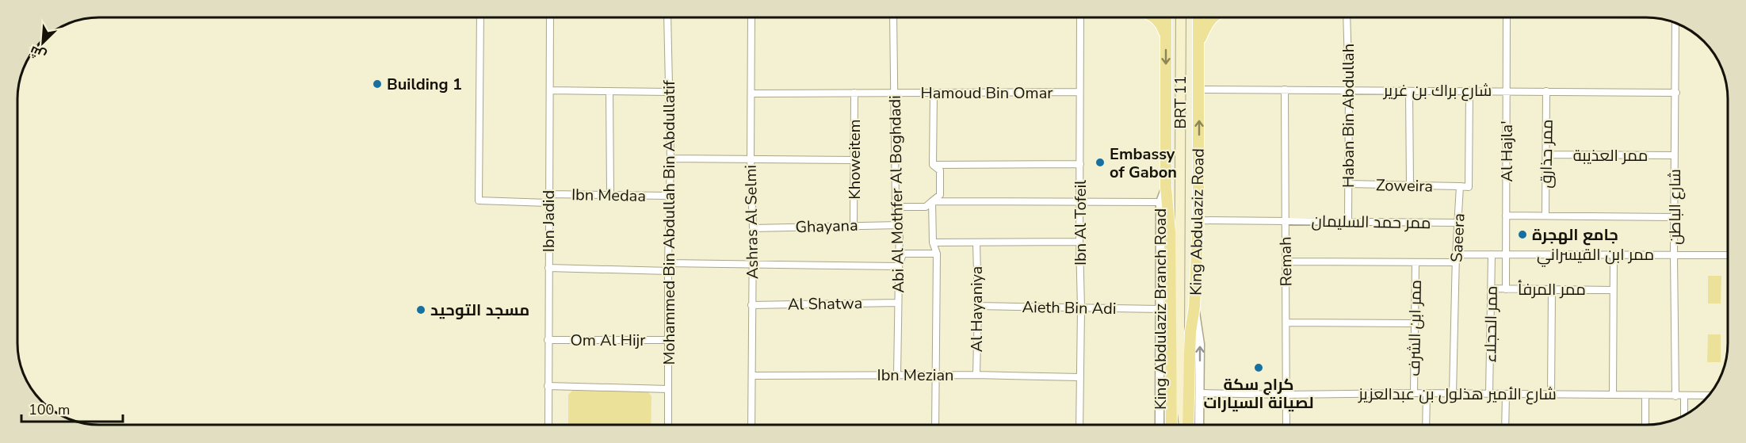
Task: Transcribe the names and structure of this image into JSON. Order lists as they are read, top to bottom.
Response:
{
  "streets": {
    "main road": ["BRT 11", "King Abdulaziz Road"],
    "street": [
      "شارع براك بن غرير",
      "Hamoud Bin Omar",
      "Haban Bin Abdullah",
      "Al Hajla'",
      "ممر حذارق",
      "ممر العذيبة",
      "Khoweitem",
      "Zoweira",
      "Abi Al Mothfer Al Boghdadi",
      "Ibn Medaa",
      "شارع الباطن",
      "Ibn Jadid",
      "Ashras Al Selmi",
      "ممر حمد السليمان",
      "Mohammed Bin Abdullah Bin Abdullatif",
      "Ibn Al Tofeil",
      "Ghayana",
      "Saeera",
      "ممر ابن القيسراني",
      "Remah",
      "ممر المرفأ",
      "Al Shatwa",
      "Aieth Bin Adi",
      "Al Hayaniya",
      "King Abdulaziz Branch Road",
      "ممر الحجلاء",
      "ممر ابن الشرف",
      "Om Al Hijr",
      "Ibn Mezian",
      "شارع الأمير هذلول بن عبدالعزيز"
    ]
  },
  "crossings": [
    ["شارع براك بن غرير", "Haban Bin Abdullah"],
    ["شارع براك بن غرير", "Al Hajla'"],
    ["شارع براك بن غرير", "ممر حذارق"],
    ["شارع براك بن غرير", "شارع الباطن"],
    ["شارع براك بن غرير", "King Abdulaziz Road"],
    ["شارع براك بن غرير", "Saeera"],
    ["شارع براك بن غرير", "Remah"],
    ["Hamoud Bin Omar", "Khoweitem"],
    ["Hamoud Bin Omar", "Abi Al Mothfer Al Boghdadi"],
    ["Hamoud Bin Omar", "Ashras Al Selmi"],
    ["Hamoud Bin Omar", "Ibn Al Tofeil"],
    ["BRT 11", "King Abdulaziz Road"],
    ["Haban Bin Abdullah", "Zoweira"],
    ["Haban Bin Abdullah", "ممر حمد السليمان"],
    ["Al Hajla'", "ممر ابن القيسراني"],
    ["Al Hajla'", "ممر المرفأ"],
    ["ممر حذارق", "ممر العذيبة"],
    ["ممر العذيبة", "شارع الباطن"],
    ["Khoweitem", "Ghayana"],
    ["Zoweira", "Saeera"],
    ["Abi Al Mothfer Al Boghdadi", "Ghayana"],
    ["Abi Al Mothfer Al Boghdadi", "Al Shatwa"],
    ["Abi Al Mothfer Al Boghdadi", "Ibn Mezian"],
    ["Ibn Medaa", "Ibn Jadid"],
    ["Ibn Medaa", "Mohammed Bin Abdullah Bin Abdullatif"],
    ["شارع الباطن", "ممر ابن القيسراني"],
    ["شارع الباطن", "شارع الأمير هذلول بن عبدالعزيز"],
    ["Ibn Jadid", "Om Al Hijr"],
    ["Ashras Al Selmi", "Ghayana"],
    ["Ashras Al Selmi", "Al Shatwa"],
    ["Ashras Al Selmi", "Ibn Mezian"],
    ["King Abdulaziz Road", "ممر حمد السليمان"],
    ["King Abdulaziz Road", "King Abdulaziz Branch Road"],
    ["ممر حمد السليمان", "Saeera"],
    ["ممر حمد السليمان", "Remah"],
    ["Mohammed Bin Abdullah Bin Abdullatif", "Om Al Hijr"],
    ["Ibn Al Tofeil", "Aieth Bin Adi"],
    ["Ibn Al Tofeil", "Ibn Mezian"],
    ["Saeera", "ممر ابن القيسراني"],
    ["Saeera", "شارع الأمير هذلول بن عبدالعزيز"],
    ["ممر ابن القيسراني", "ممر الحجلاء"],
    ["Remah", "شارع الأمير هذلول بن عبدالعزيز"],
    ["ممر المرفأ", "ممر الحجلاء"],
    ["Aieth Bin Adi", "Al Hayaniya"],
    ["Aieth Bin Adi", "King Abdulaziz Branch Road"],
    ["Al Hayaniya", "Ibn Mezian"],
    ["ممر الحجلاء", "شارع الأمير هذلول بن عبدالعزيز"],
    ["ممر ابن الشرف", "شارع الأمير هذلول بن عبدالعزيز"]
  ],
  "places": [
    "Building 1",
    "Embassy of Gabon",
    "جامع الهجرة",
    "مسجد التوحيد",
    "كراج سكة لصيانة السيارات"
  ],
  "scale_bar": "100 m",
  "north": "bottom left"
}
